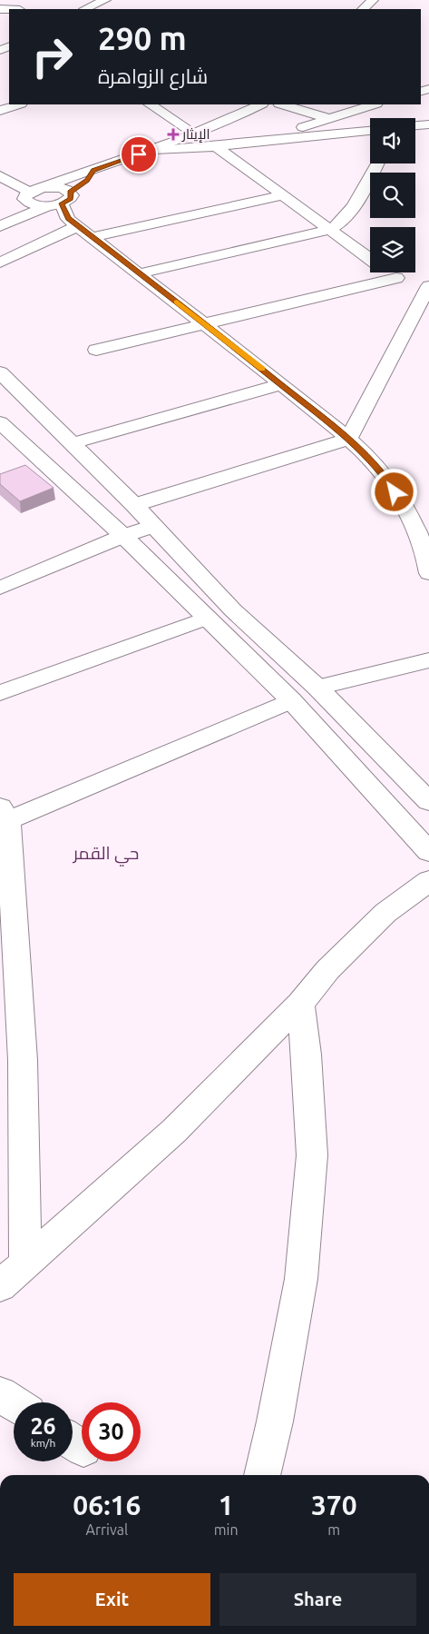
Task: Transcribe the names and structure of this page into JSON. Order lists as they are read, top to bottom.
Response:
{
  "districts": ["حي القمر"],
  "places": {
    "health": ["الإيثار"]
  },
  "page": {
    "turn": ["290 m", "شارع الزواهرة"],
    "speed": "26 km/h",
    "limit": "30",
    "eta": [
      "06:16",
      "Arrival",
      "1",
      "min",
      "370",
      "m"
    ],
    "buttons": ["Exit", "Share"]
  }
}
